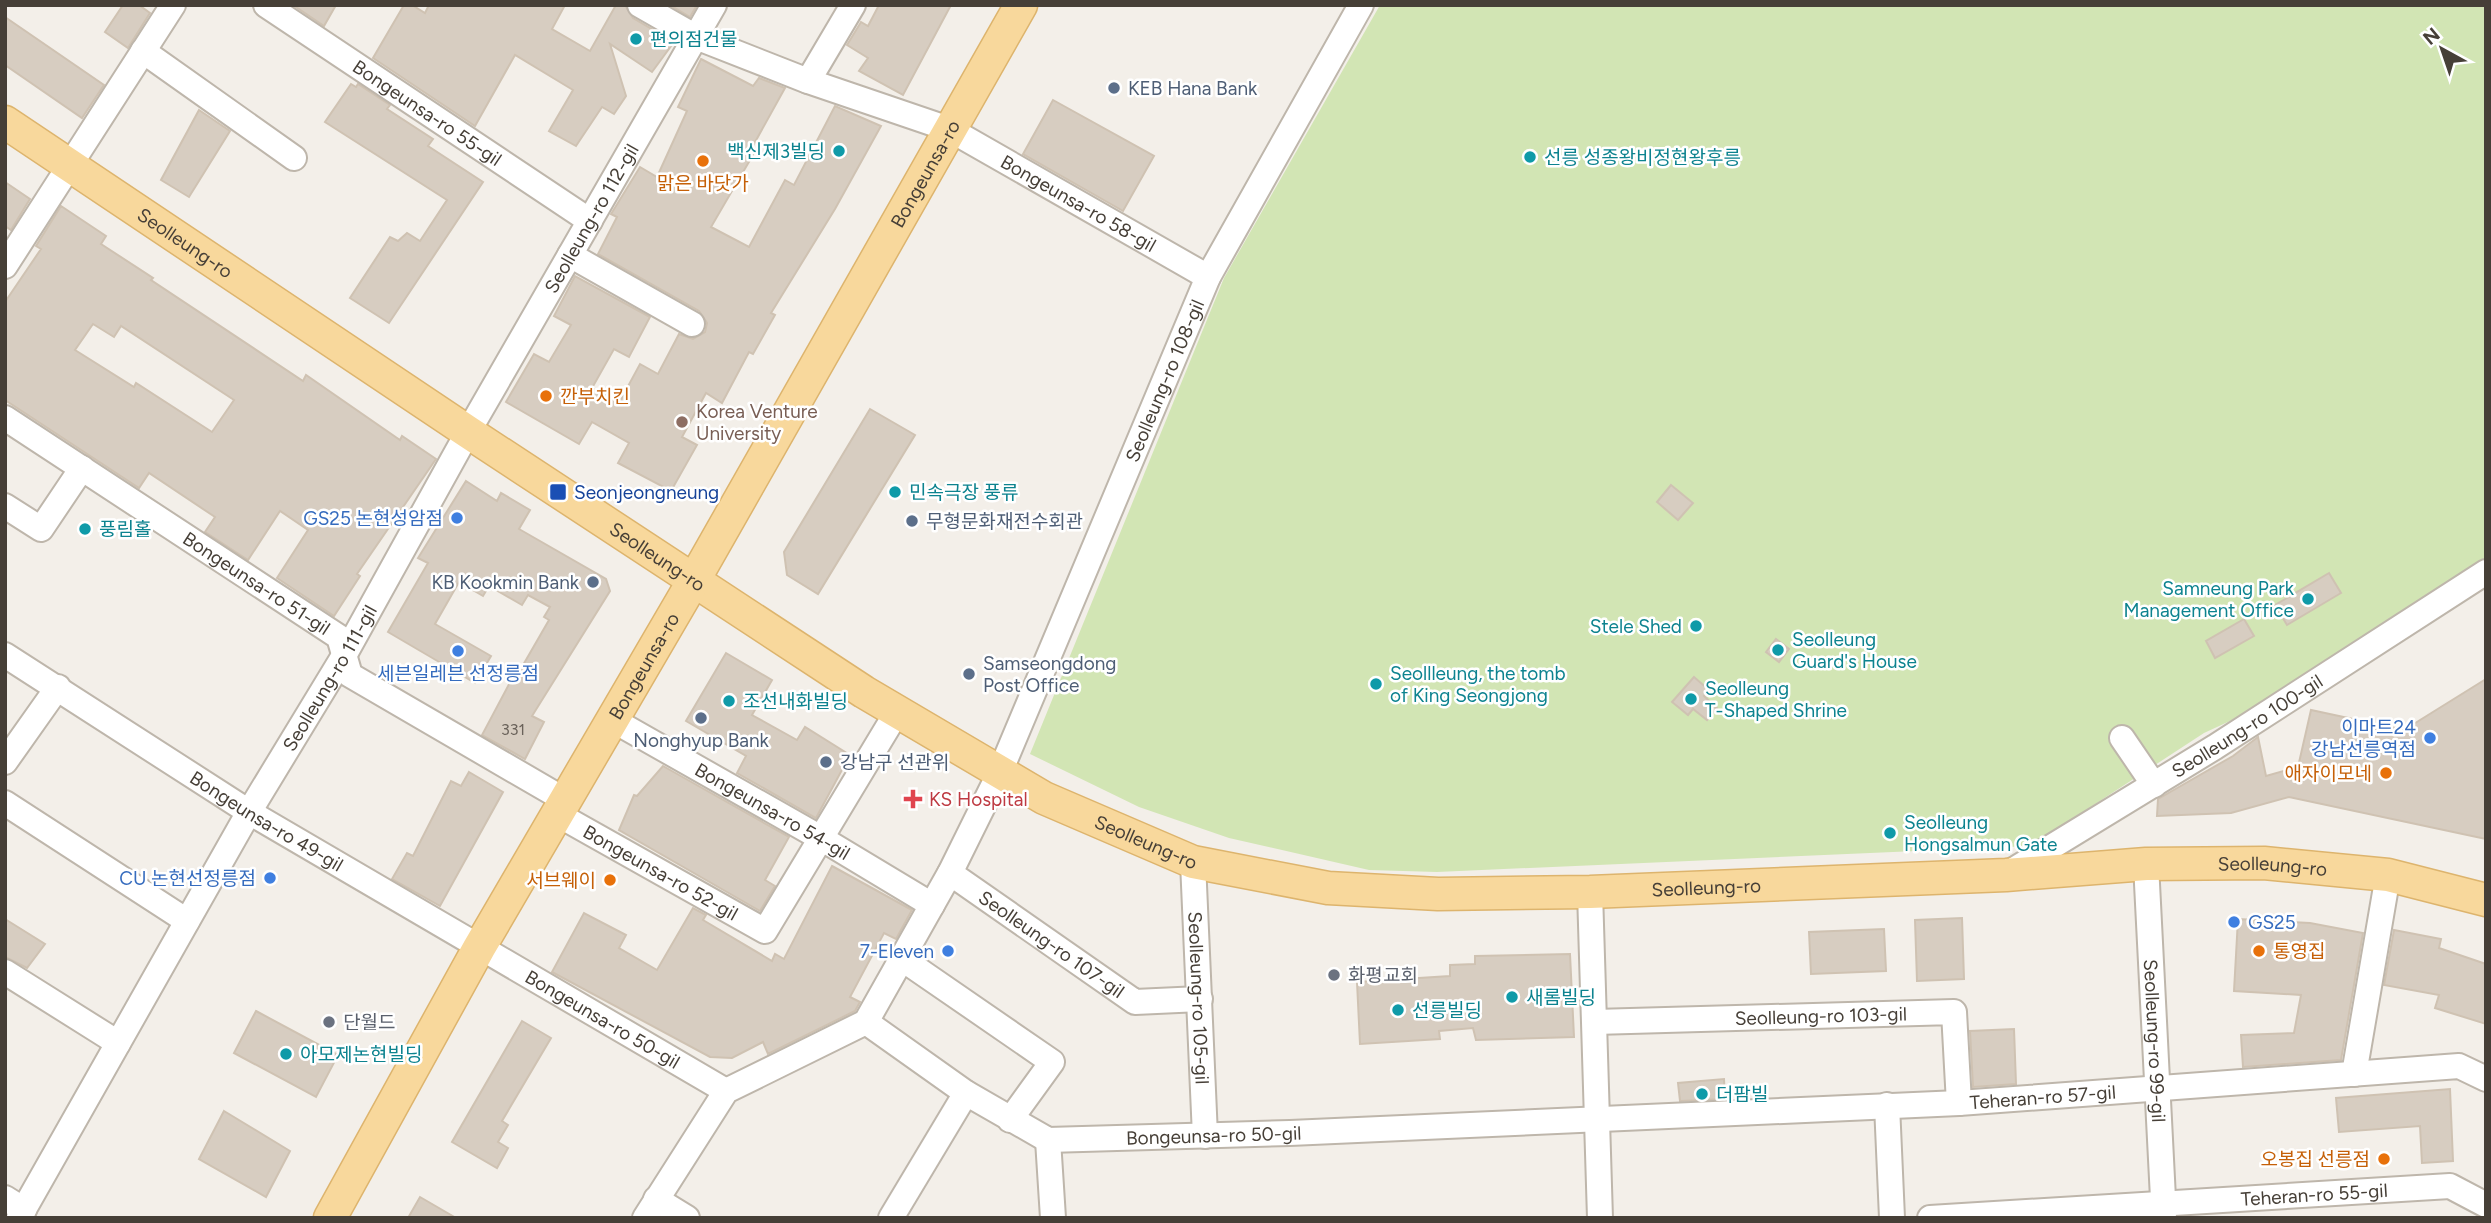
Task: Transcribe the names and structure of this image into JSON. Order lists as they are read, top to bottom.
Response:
{
  "streets": {
    "main road": ["Bongeunsa-ro", "Seolleung-ro"],
    "street": [
      "Bongeunsa-ro 55-gil",
      "Bongeunsa-ro 58-gil",
      "Seolleung-ro 112-gil",
      "Seolleung-ro 108-gil",
      "Bongeunsa-ro 51-gil",
      "Seolleung-ro 111-gil",
      "Seolleung-ro 100-gil",
      "Bongeunsa-ro 54-gil",
      "Bongeunsa-ro 49-gil",
      "Bongeunsa-ro 52-gil",
      "Seolleung-ro 107-gil",
      "Seolleung-ro 105-gil",
      "Seolleung-ro 103-gil",
      "Bongeunsa-ro 50-gil",
      "Seolleung-ro 99-gil",
      "Teheran-ro 57-gil",
      "Teheran-ro 55-gil"
    ]
  },
  "crossings": [
    ["Bongeunsa-ro 55-gil", "Seolleung-ro 112-gil"],
    ["Bongeunsa-ro", "Bongeunsa-ro 58-gil"],
    ["Bongeunsa-ro", "Seolleung-ro"],
    ["Bongeunsa-ro", "Bongeunsa-ro 51-gil"],
    ["Bongeunsa-ro", "Bongeunsa-ro 54-gil"],
    ["Bongeunsa-ro", "Bongeunsa-ro 49-gil"],
    ["Bongeunsa-ro", "Bongeunsa-ro 52-gil"],
    ["Bongeunsa-ro", "Bongeunsa-ro 50-gil"],
    ["Bongeunsa-ro 58-gil", "Seolleung-ro 112-gil"],
    ["Bongeunsa-ro 58-gil", "Seolleung-ro 108-gil"],
    ["Seolleung-ro 112-gil", "Seolleung-ro"],
    ["Seolleung-ro 112-gil", "Seolleung-ro 111-gil"],
    ["Seolleung-ro", "Seolleung-ro 108-gil"],
    ["Seolleung-ro", "Seolleung-ro 111-gil"],
    ["Seolleung-ro", "Seolleung-ro 100-gil"],
    ["Seolleung-ro", "Seolleung-ro 105-gil"],
    ["Seolleung-ro", "Seolleung-ro 99-gil"],
    ["Bongeunsa-ro 51-gil", "Seolleung-ro 111-gil"],
    ["Bongeunsa-ro 51-gil", "Bongeunsa-ro 52-gil"],
    ["Seolleung-ro 111-gil", "Bongeunsa-ro 49-gil"],
    ["Bongeunsa-ro 54-gil", "Bongeunsa-ro 52-gil"],
    ["Bongeunsa-ro 49-gil", "Bongeunsa-ro 50-gil"],
    ["Seolleung-ro 107-gil", "Seolleung-ro 105-gil"],
    ["Seolleung-ro 105-gil", "Bongeunsa-ro 50-gil"],
    ["Seolleung-ro 103-gil", "Teheran-ro 57-gil"],
    ["Bongeunsa-ro 50-gil", "Teheran-ro 57-gil"],
    ["Seolleung-ro 99-gil", "Teheran-ro 57-gil"],
    ["Seolleung-ro 99-gil", "Teheran-ro 55-gil"]
  ],
  "places": {
    "other": [
      "편의점건물",
      "KEB Hana Bank",
      "백신제3빌딩",
      "선릉 성종왕비정현왕후릉",
      "맑은 바닷가",
      "깐부치킨",
      "Korea Venture University",
      "민속극장 풍류",
      "GS25 논현성암점",
      "무형문화재전수회관",
      "풍림홀",
      "KB Kookmin Bank",
      "Samneung Park Management Office",
      "Stele Shed",
      "Seolleung Guard's House",
      "세븐일레븐 선정릉점",
      "Samseongdong Post Office",
      "Seollleung, the tomb of King Seongjong",
      "Seolleung T-Shaped Shrine",
      "조선내화빌딩",
      "Nonghyup Bank",
      "이마트24 강남선릉역점",
      "강남구 선관위",
      "애자이모네",
      "Seolleung Hongsalmun Gate",
      "CU 논현선정릉점",
      "서브웨이",
      "GS25",
      "7-Eleven",
      "통영집",
      "화평교회",
      "새롬빌딩",
      "선릉빌딩",
      "단월드",
      "아모제논현빌딩",
      "더팜빌",
      "오봉집 선릉점"
    ],
    "transit": ["Seonjeongneung"],
    "health": ["KS Hospital"]
  },
  "house_numbers": ["331"],
  "north": "top left"
}
